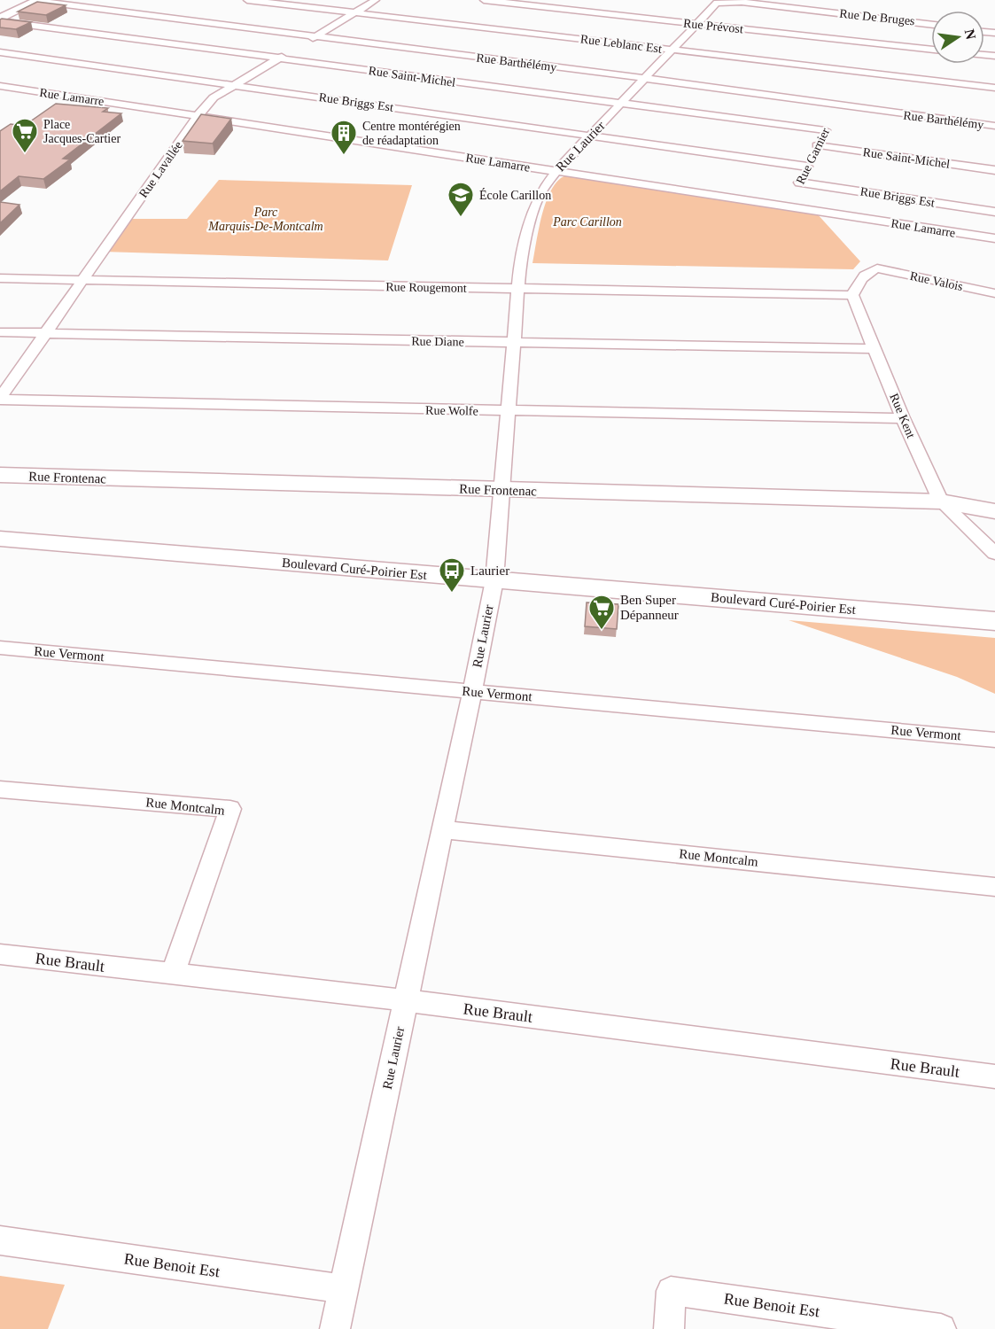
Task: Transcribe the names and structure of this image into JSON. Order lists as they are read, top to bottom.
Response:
{
  "streets": {
    "main road": ["Rue Frontenac", "Boulevard Curé-Poirier Est"],
    "street": [
      "Rue De Bruges",
      "Rue Prévost",
      "Rue Leblanc Est",
      "Rue Barthélémy",
      "Rue Saint-Michel",
      "Rue Lamarre",
      "Rue Briggs Est",
      "Rue Laurier",
      "Rue Garnier",
      "Rue Lavallée",
      "Rue Valois",
      "Rue Rougemont",
      "Rue Diane",
      "Rue Wolfe",
      "Rue Kent",
      "Rue Vermont",
      "Rue Montcalm",
      "Rue Brault",
      "Rue Benoit Est"
    ]
  },
  "crossings": [
    ["Rue De Bruges", "Rue Laurier"],
    ["Rue Prévost", "Rue Laurier"],
    ["Rue Leblanc Est", "Rue Laurier"],
    ["Rue Leblanc Est", "Rue Lavallée"],
    ["Rue Barthélémy", "Rue Saint-Michel"],
    ["Rue Barthélémy", "Rue Laurier"],
    ["Rue Barthélémy", "Rue Garnier"],
    ["Rue Barthélémy", "Rue Lavallée"],
    ["Rue Saint-Michel", "Rue Briggs Est"],
    ["Rue Saint-Michel", "Rue Laurier"],
    ["Rue Saint-Michel", "Rue Garnier"],
    ["Rue Saint-Michel", "Rue Lavallée"],
    ["Rue Lamarre", "Rue Briggs Est"],
    ["Rue Lamarre", "Rue Laurier"],
    ["Rue Lamarre", "Rue Garnier"],
    ["Rue Lamarre", "Rue Lavallée"],
    ["Rue Briggs Est", "Rue Laurier"],
    ["Rue Briggs Est", "Rue Garnier"],
    ["Rue Briggs Est", "Rue Lavallée"],
    ["Rue Laurier", "Rue Rougemont"],
    ["Rue Laurier", "Rue Diane"],
    ["Rue Laurier", "Rue Wolfe"],
    ["Rue Laurier", "Rue Frontenac"],
    ["Rue Laurier", "Boulevard Curé-Poirier Est"],
    ["Rue Laurier", "Rue Vermont"],
    ["Rue Laurier", "Rue Montcalm"],
    ["Rue Laurier", "Rue Brault"],
    ["Rue Laurier", "Rue Benoit Est"],
    ["Rue Lavallée", "Rue Rougemont"],
    ["Rue Lavallée", "Rue Diane"],
    ["Rue Lavallée", "Rue Wolfe"],
    ["Rue Valois", "Rue Rougemont"],
    ["Rue Valois", "Rue Kent"],
    ["Rue Rougemont", "Rue Kent"],
    ["Rue Diane", "Rue Kent"],
    ["Rue Wolfe", "Rue Kent"],
    ["Rue Kent", "Rue Frontenac"],
    ["Rue Montcalm", "Rue Brault"]
  ],
  "parks": ["Parc Marquis-De-Montcalm", "Parc Carillon"],
  "places": {
    "supermarket": ["Place Jacques-Cartier", "Ben Super Dépanneur"],
    "building": ["Centre montérégien de réadaptation"],
    "school or university": ["École Carillon"],
    "bus stop": ["Laurier"]
  },
  "north": "right"
}
